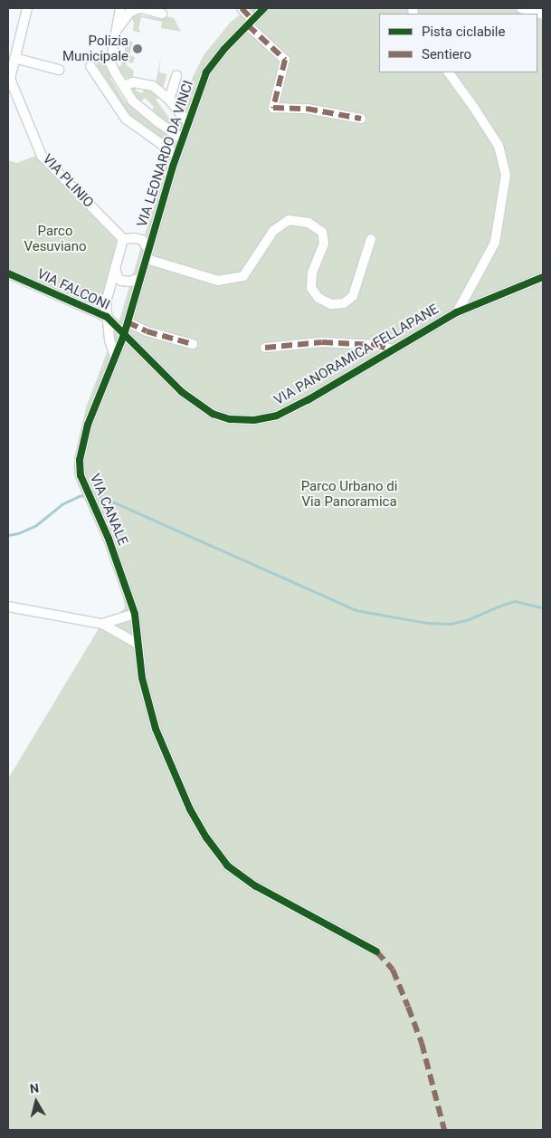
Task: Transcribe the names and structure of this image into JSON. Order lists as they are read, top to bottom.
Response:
{
  "streets": {
    "street": [
      "VIA LEONARDO DA VINCI",
      "VIA PLINIO",
      "VIA FALCONI",
      "VIA PANORAMICA FELLAPANE",
      "VIA CANALE"
    ]
  },
  "crossings": [
    ["VIA LEONARDO DA VINCI", "VIA PLINIO"],
    ["VIA LEONARDO DA VINCI", "VIA CANALE"],
    ["VIA PLINIO", "VIA CANALE"],
    ["VIA FALCONI", "VIA PANORAMICA FELLAPANE"],
    ["VIA FALCONI", "VIA CANALE"],
    ["VIA PANORAMICA FELLAPANE", "VIA CANALE"]
  ],
  "parks": ["Parco Vesuviano", "Parco Urbano di Via Panoramica"],
  "places": ["Polizia Municipale"],
  "legend": ["Pista ciclabile", "Sentiero"],
  "north": "top"
}
